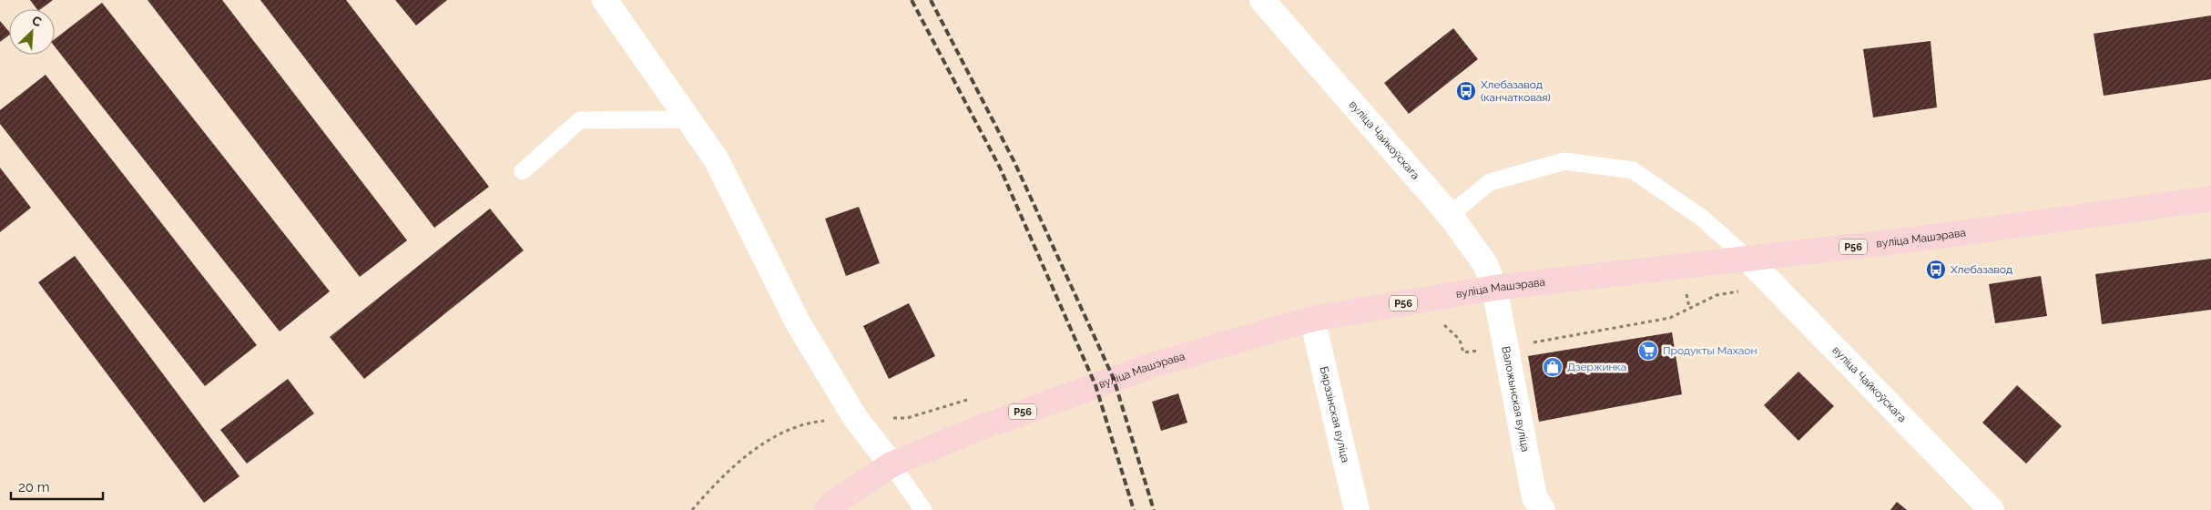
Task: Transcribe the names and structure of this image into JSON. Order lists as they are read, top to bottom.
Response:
{
  "streets": {
    "main road": ["вуліца Машэрава", "Р56"],
    "street": ["вуліца Чайкоўскага", "Валожынская вуліца", "Бярэзінская вуліца"]
  },
  "crossings": [
    ["вуліца Чайкоўскага", "вуліца Машэрава"],
    ["вуліца Чайкоўскага", "Валожынская вуліца"],
    ["вуліца Машэрава", "Валожынская вуліца"],
    ["вуліца Машэрава", "Бярэзінская вуліца"]
  ],
  "places": {
    "bus stop": ["Хлебазавод (канчатковая)", "Хлебазавод"],
    "supermarket": ["Продукты Махаон"],
    "shop": ["Дзержинка"]
  },
  "scale_bar": "20 m",
  "north": "top right"
}
